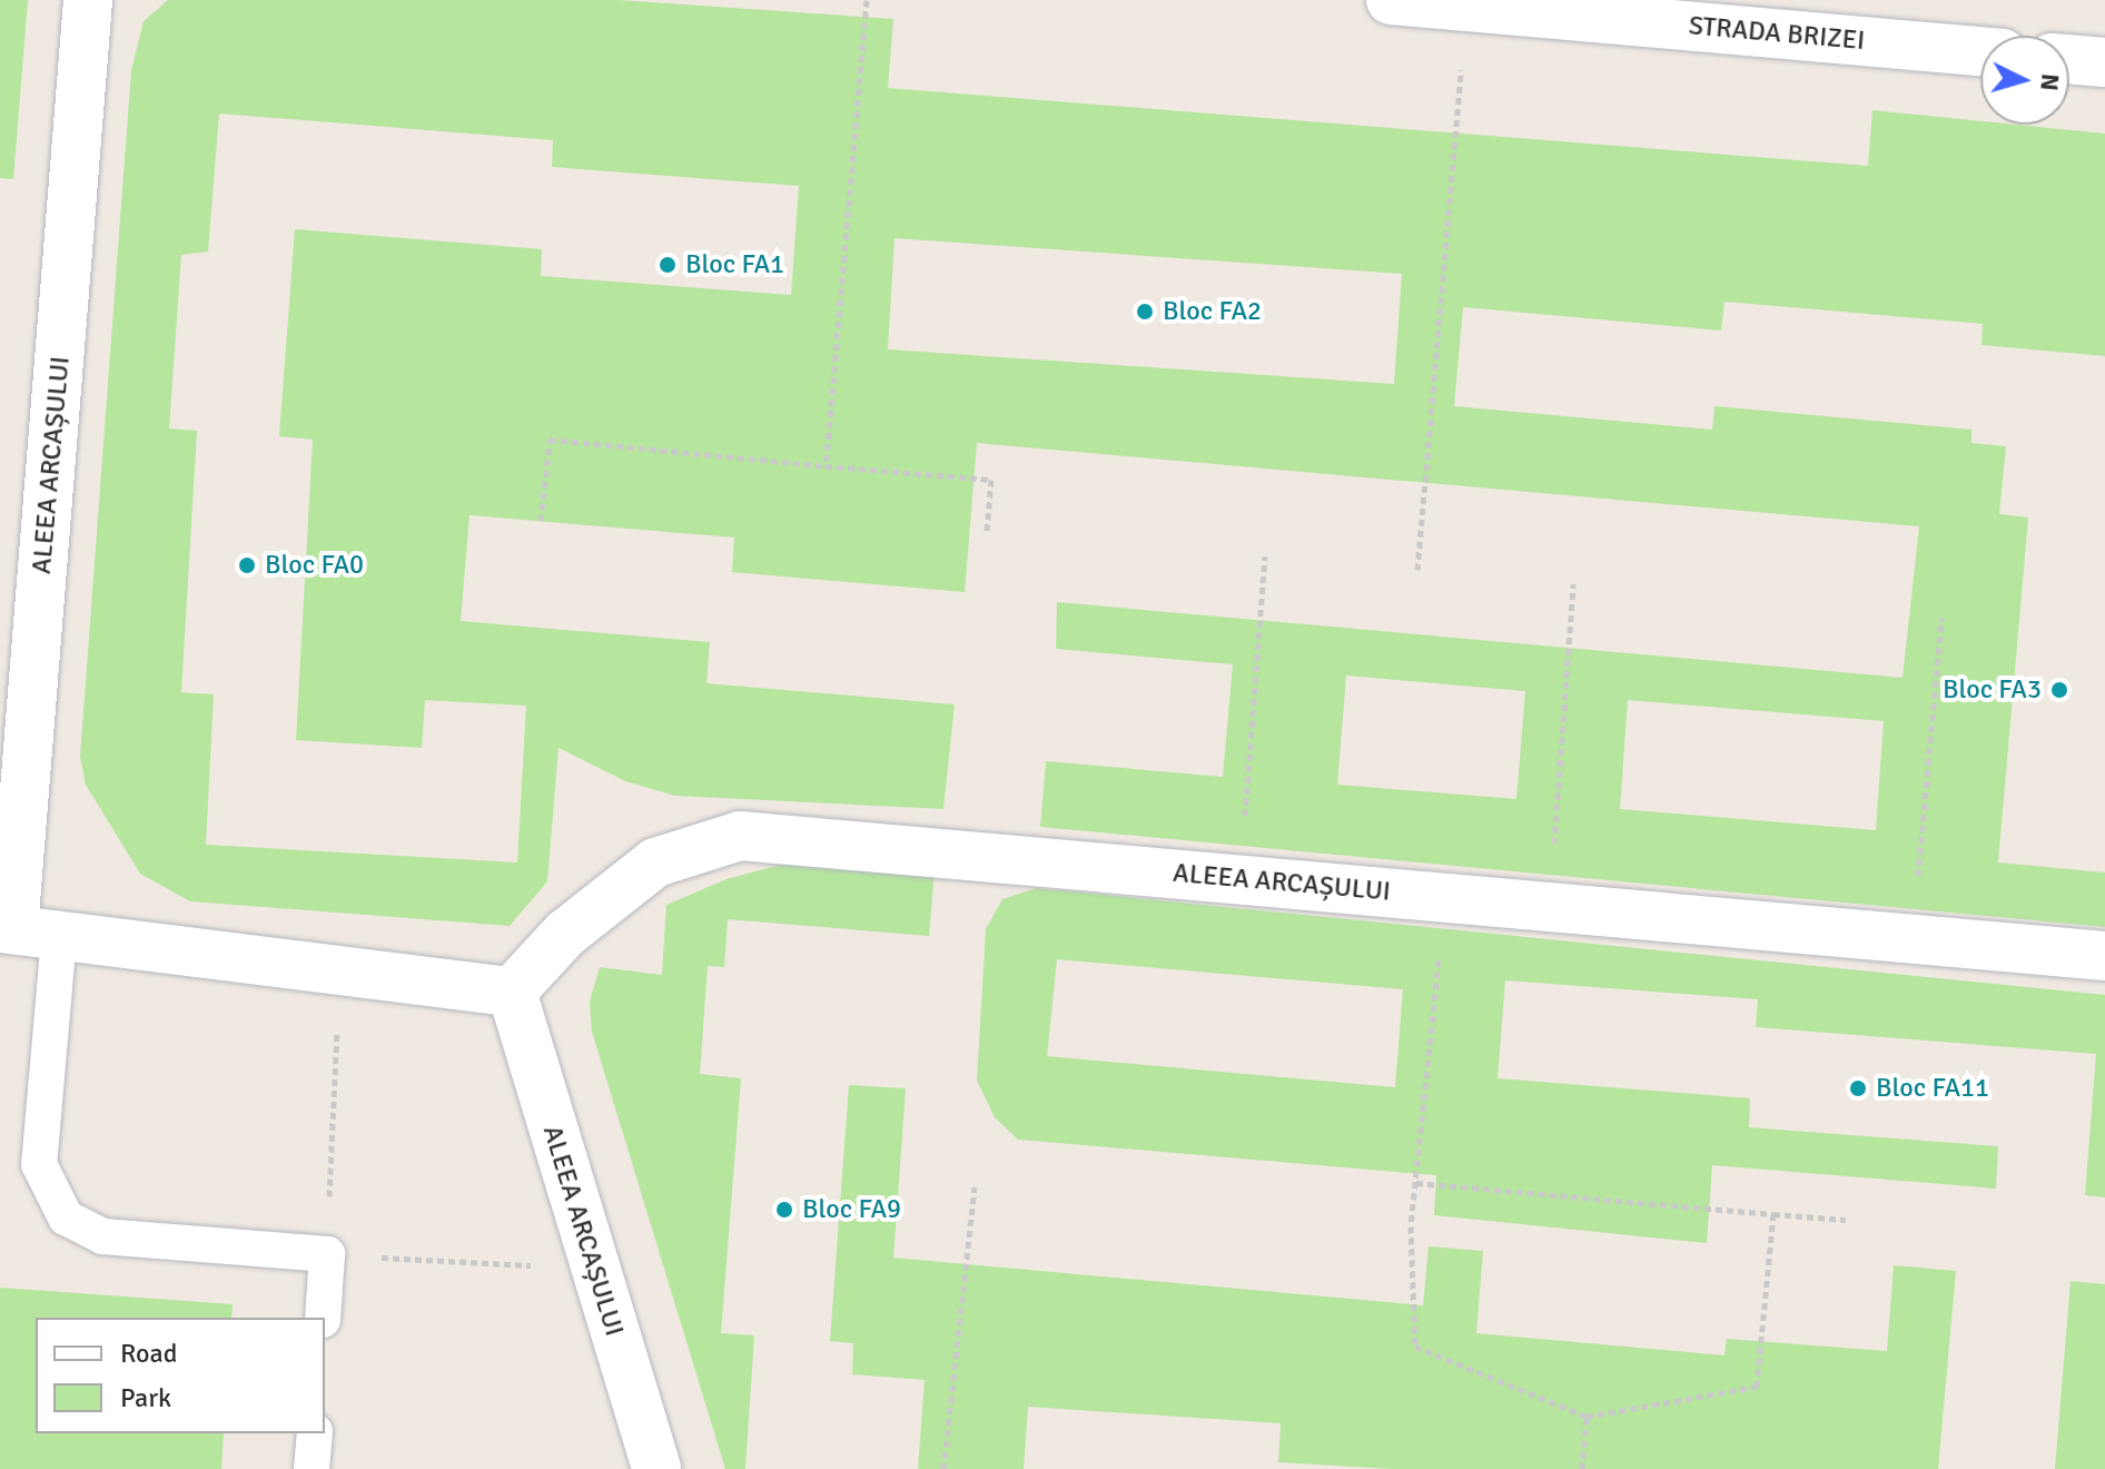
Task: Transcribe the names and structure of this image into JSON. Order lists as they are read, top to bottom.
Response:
{
  "streets": {
    "street": ["STRADA BRIZEI", "ALEEA ARCAȘULUI"]
  },
  "places": [
    "Bloc FA1",
    "Bloc FA2",
    "Bloc FA0",
    "Bloc FA3",
    "Bloc FA11",
    "Bloc FA9"
  ],
  "legend": ["Road", "Park"],
  "north": "right"
}
